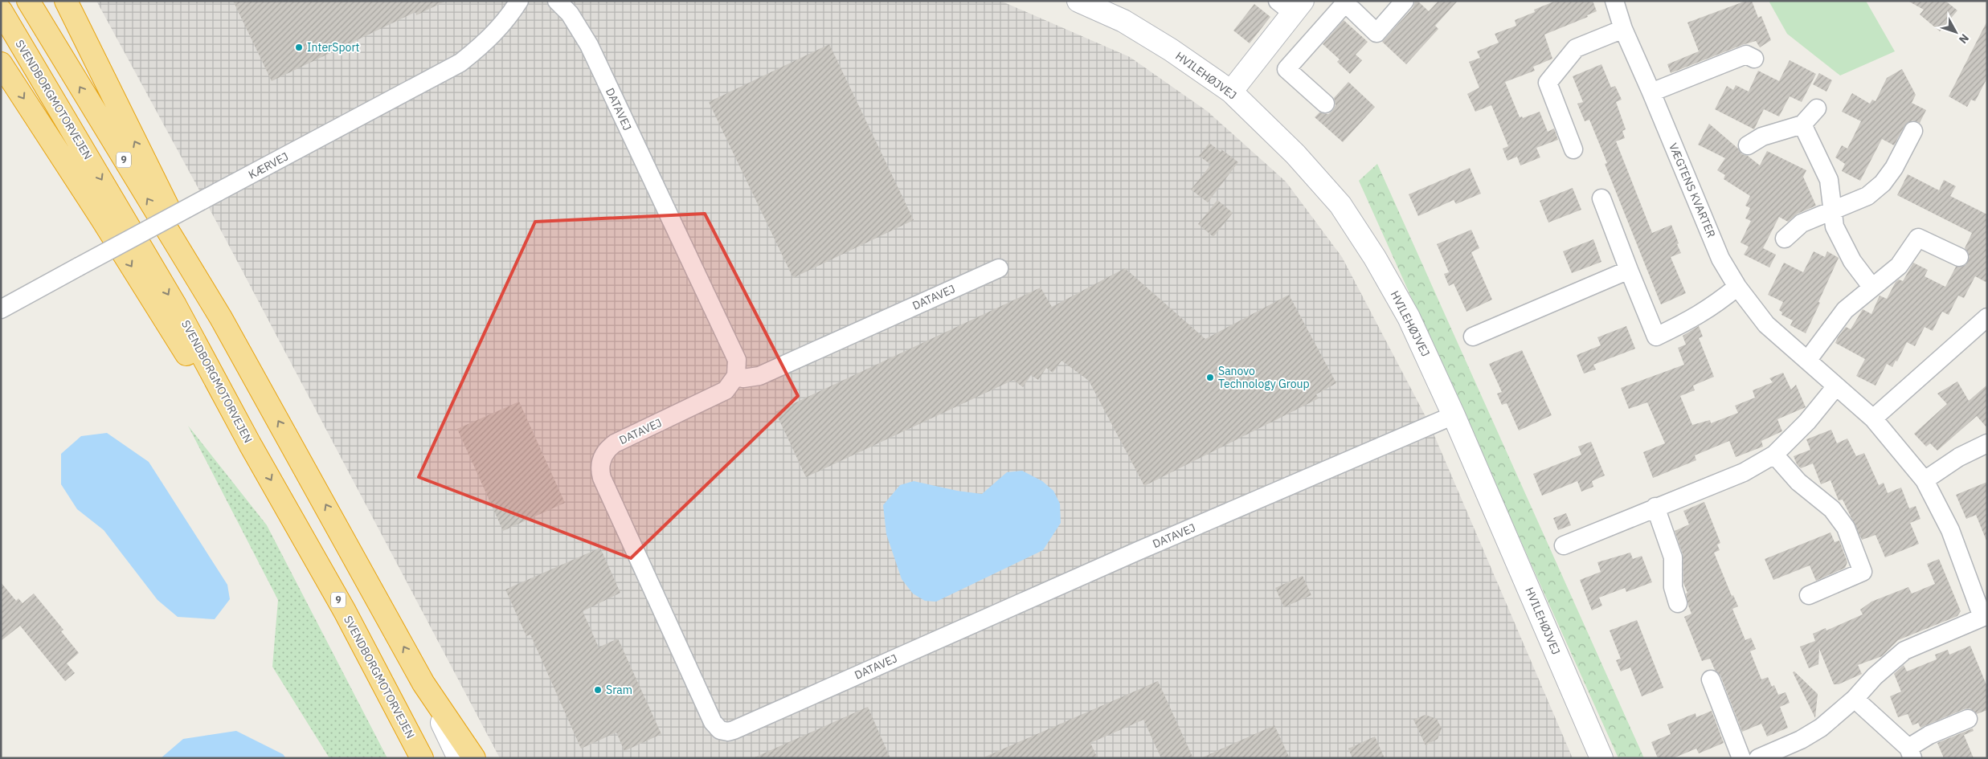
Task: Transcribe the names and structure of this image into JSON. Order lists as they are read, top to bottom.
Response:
{
  "streets": {
    "highway": ["SVENDBORGMOTORVEJEN", "9"],
    "street": [
      "HVILEHØJVEJ",
      "DATAVEJ",
      "KÆRVEJ",
      "VÆGTENS KVARTER"
    ]
  },
  "crossings": [
    ["HVILEHØJVEJ", "DATAVEJ"]
  ],
  "places": ["InterSport", "Sanovo Technology Group", "Sram"],
  "north": "bottom right"
}
